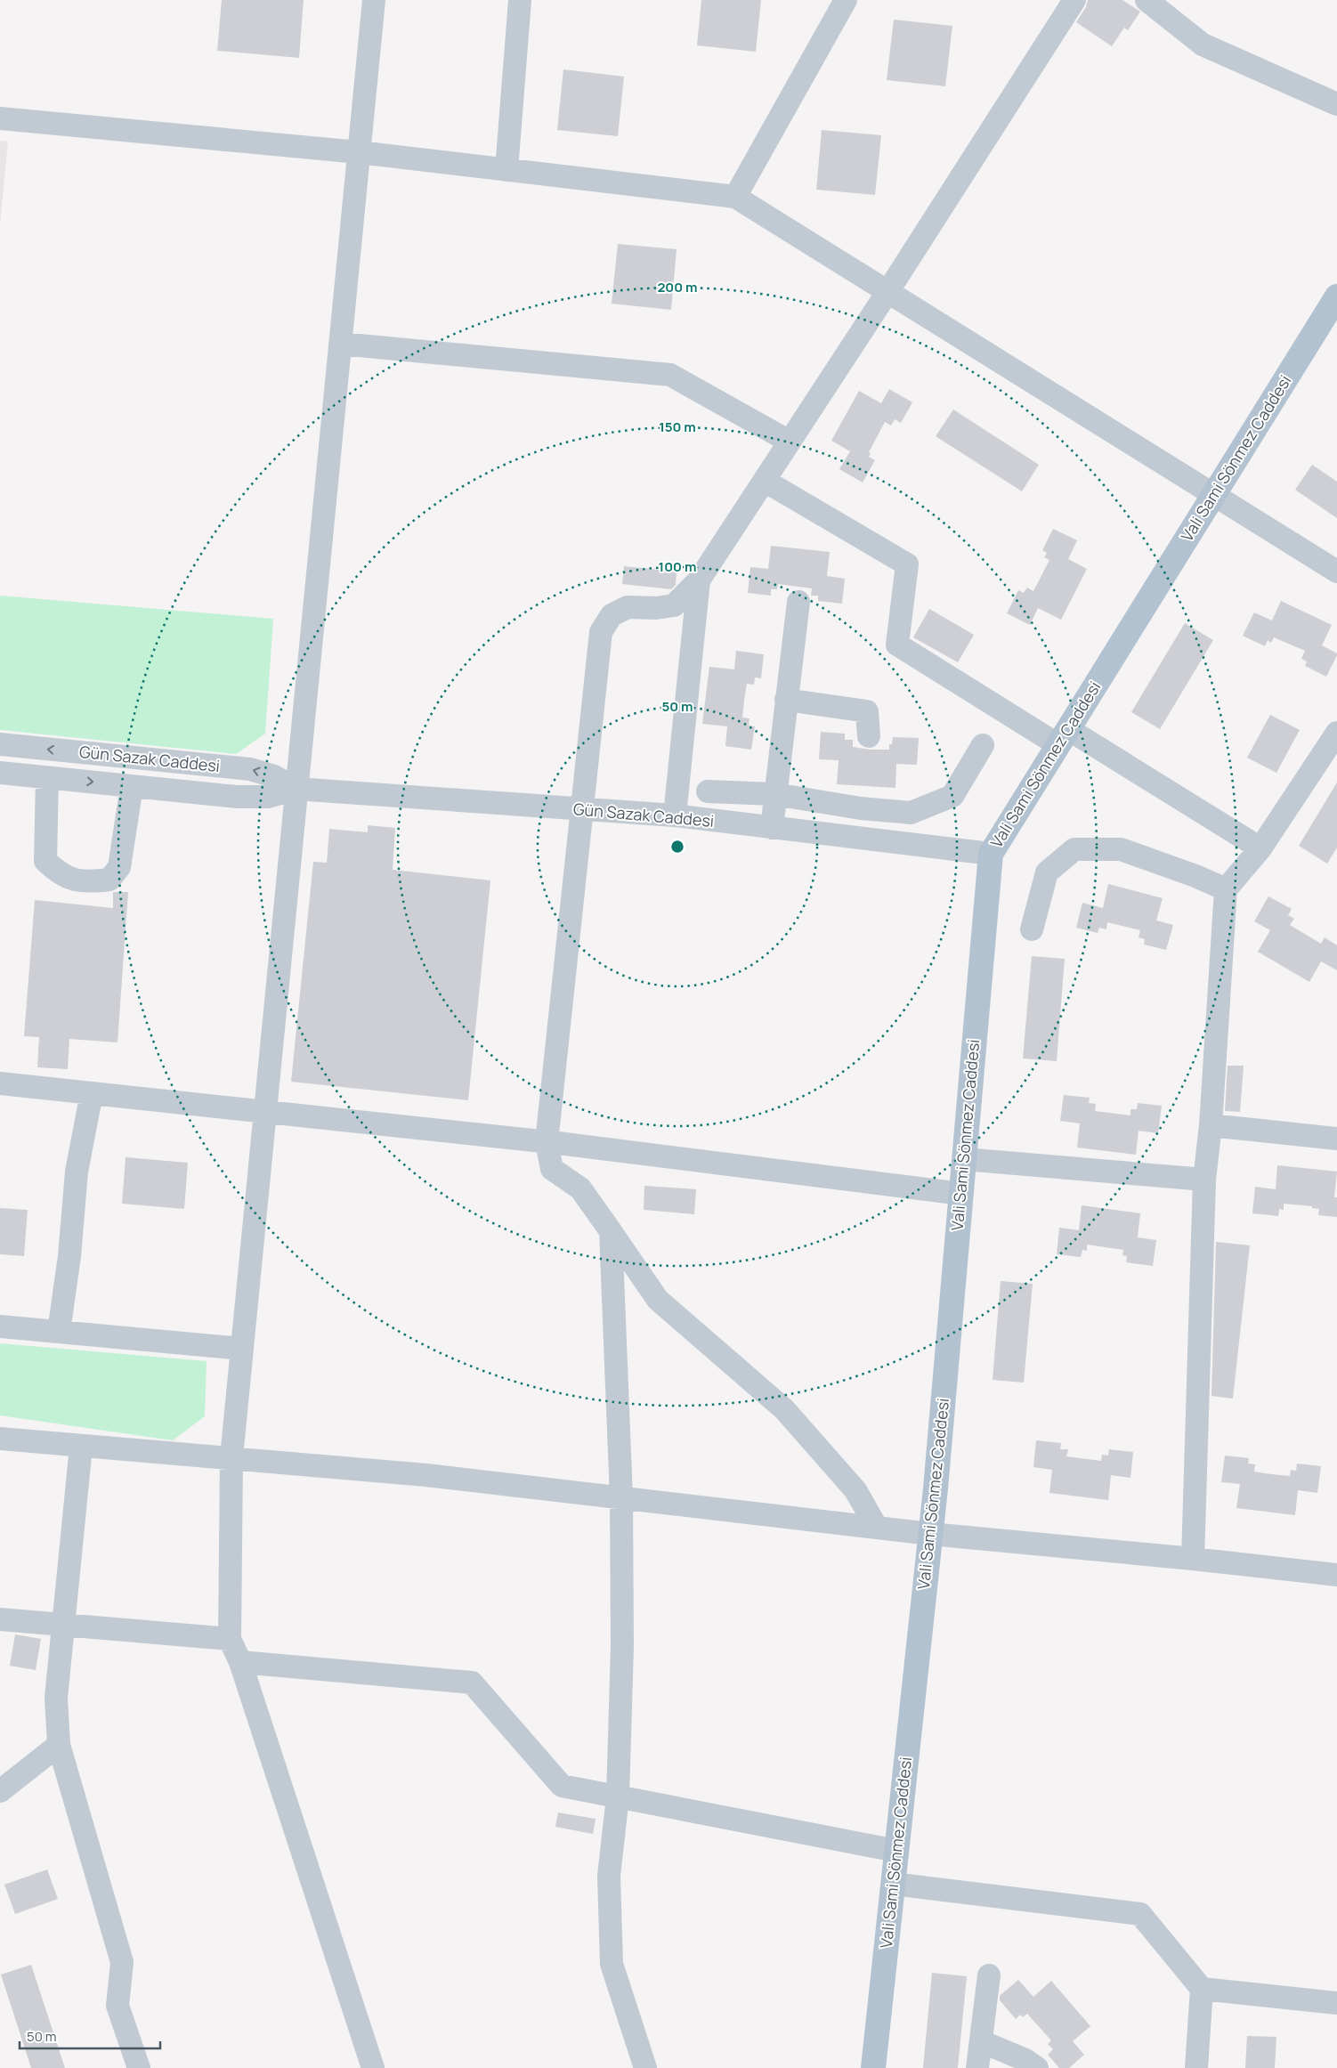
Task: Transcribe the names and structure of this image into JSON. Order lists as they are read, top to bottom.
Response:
{
  "streets": {
    "main road": ["Vali Sami Sönmez Caddesi"],
    "street": ["Gün Sazak Caddesi"]
  },
  "crossings": [
    ["Vali Sami Sönmez Caddesi", "Gün Sazak Caddesi"]
  ],
  "scale_bar": "50 m",
  "rings": [
    "200 m",
    "150 m",
    "100 m",
    "50 m"
  ]
}
